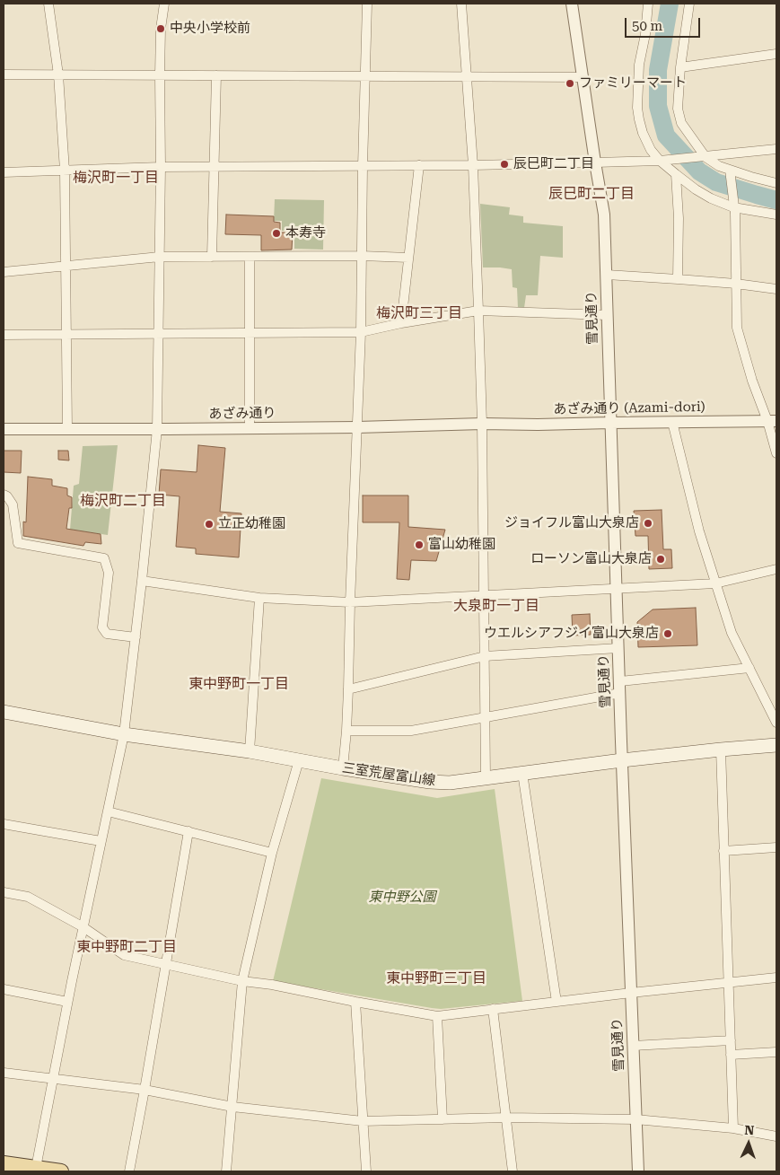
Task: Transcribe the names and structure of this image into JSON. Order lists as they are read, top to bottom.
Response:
{
  "streets": {
    "main road": ["三室荒屋富山線"],
    "street": ["雪見通り", "あざみ通り (Azami-dori)", "あざみ通り"]
  },
  "crossings": [
    ["雪見通り", "あざみ通り (Azami-dori)"],
    ["雪見通り", "三室荒屋富山線"],
    ["あざみ通り (Azami-dori)", "あざみ通り"]
  ],
  "districts": [
    "梅沢町一丁目",
    "辰巳町二丁目",
    "梅沢町三丁目",
    "梅沢町二丁目",
    "大泉町一丁目",
    "東中野町一丁目",
    "東中野町二丁目",
    "東中野町三丁目"
  ],
  "parks": ["東中野公園"],
  "places": [
    "中央小学校前",
    "ファミリーマート",
    "辰巳町二丁目",
    "本寿寺",
    "ジョイフル富山大泉店",
    "立正幼稚園",
    "富山幼稚園",
    "ローソン富山大泉店",
    "ウエルシアフジイ富山大泉店"
  ],
  "scale_bar": "50 m",
  "north": "top"
}
